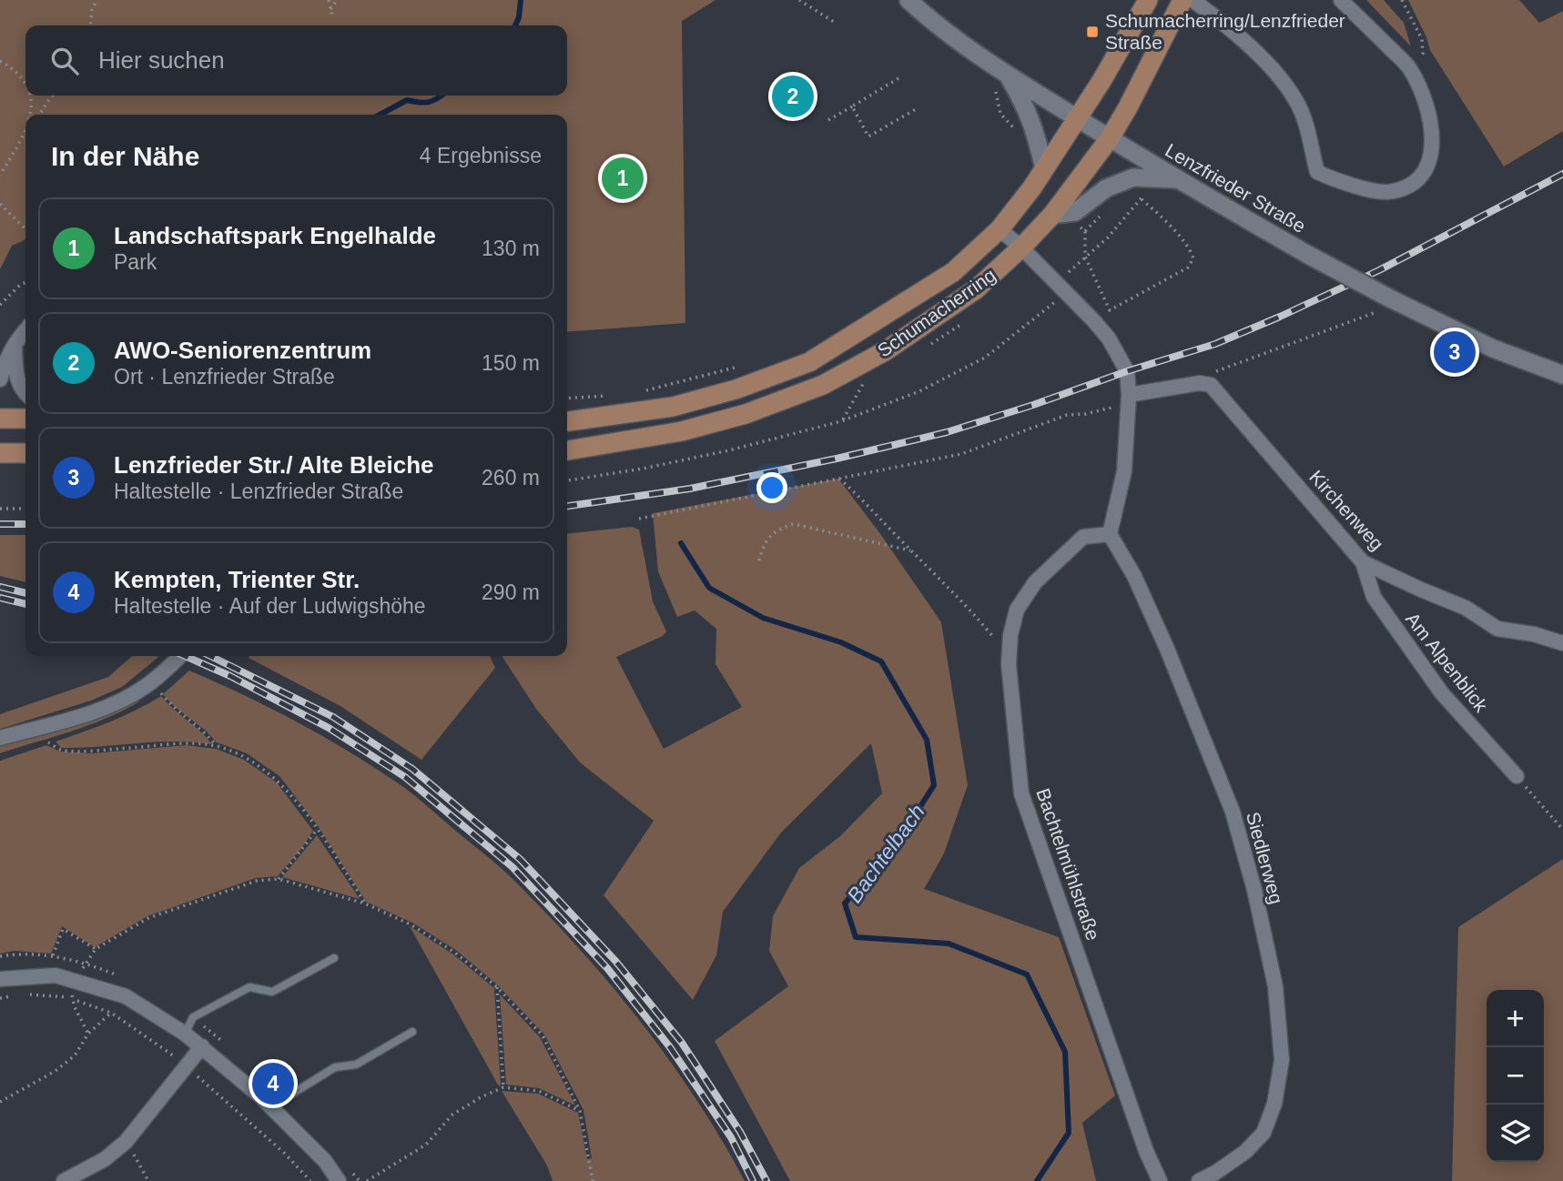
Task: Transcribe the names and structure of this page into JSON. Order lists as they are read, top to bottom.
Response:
{
  "streets": {
    "main road": ["Schumacherring"],
    "street": [
      "Lenzfrieder Straße",
      "Kirchenweg",
      "Am Alpenblick",
      "Siedlerweg",
      "Bachtelmühlstraße"
    ]
  },
  "crossings": [
    ["Lenzfrieder Straße", "Schumacherring"],
    ["Kirchenweg", "Am Alpenblick"],
    ["Siedlerweg", "Bachtelmühlstraße"]
  ],
  "water": ["Bachtelbach"],
  "places": {
    "transit": ["Schumacherring/Lenzfrieder Straße"]
  },
  "page": {
    "search": "Hier suchen",
    "pins": [
      "2",
      "1",
      "3",
      "4"
    ],
    "heading": ["In der Nähe", "4 Ergebnisse"],
    "list": [
      {
        "mark": "1",
        "name": "Landschaftspark Engelhalde",
        "note": "Park",
        "value": "130 m"
      },
      {
        "mark": "2",
        "name": "AWO-Seniorenzentrum",
        "note": "Ort · Lenzfrieder Straße",
        "value": "150 m"
      },
      {
        "mark": "3",
        "name": "Lenzfrieder Str./ Alte Bleiche",
        "note": "Haltestelle · Lenzfrieder Straße",
        "value": "260 m"
      },
      {
        "mark": "4",
        "name": "Kempten, Trienter Str.",
        "note": "Haltestelle · Auf der Ludwigshöhe",
        "value": "290 m"
      }
    ],
    "map_buttons": ["+", "−"]
  }
}
